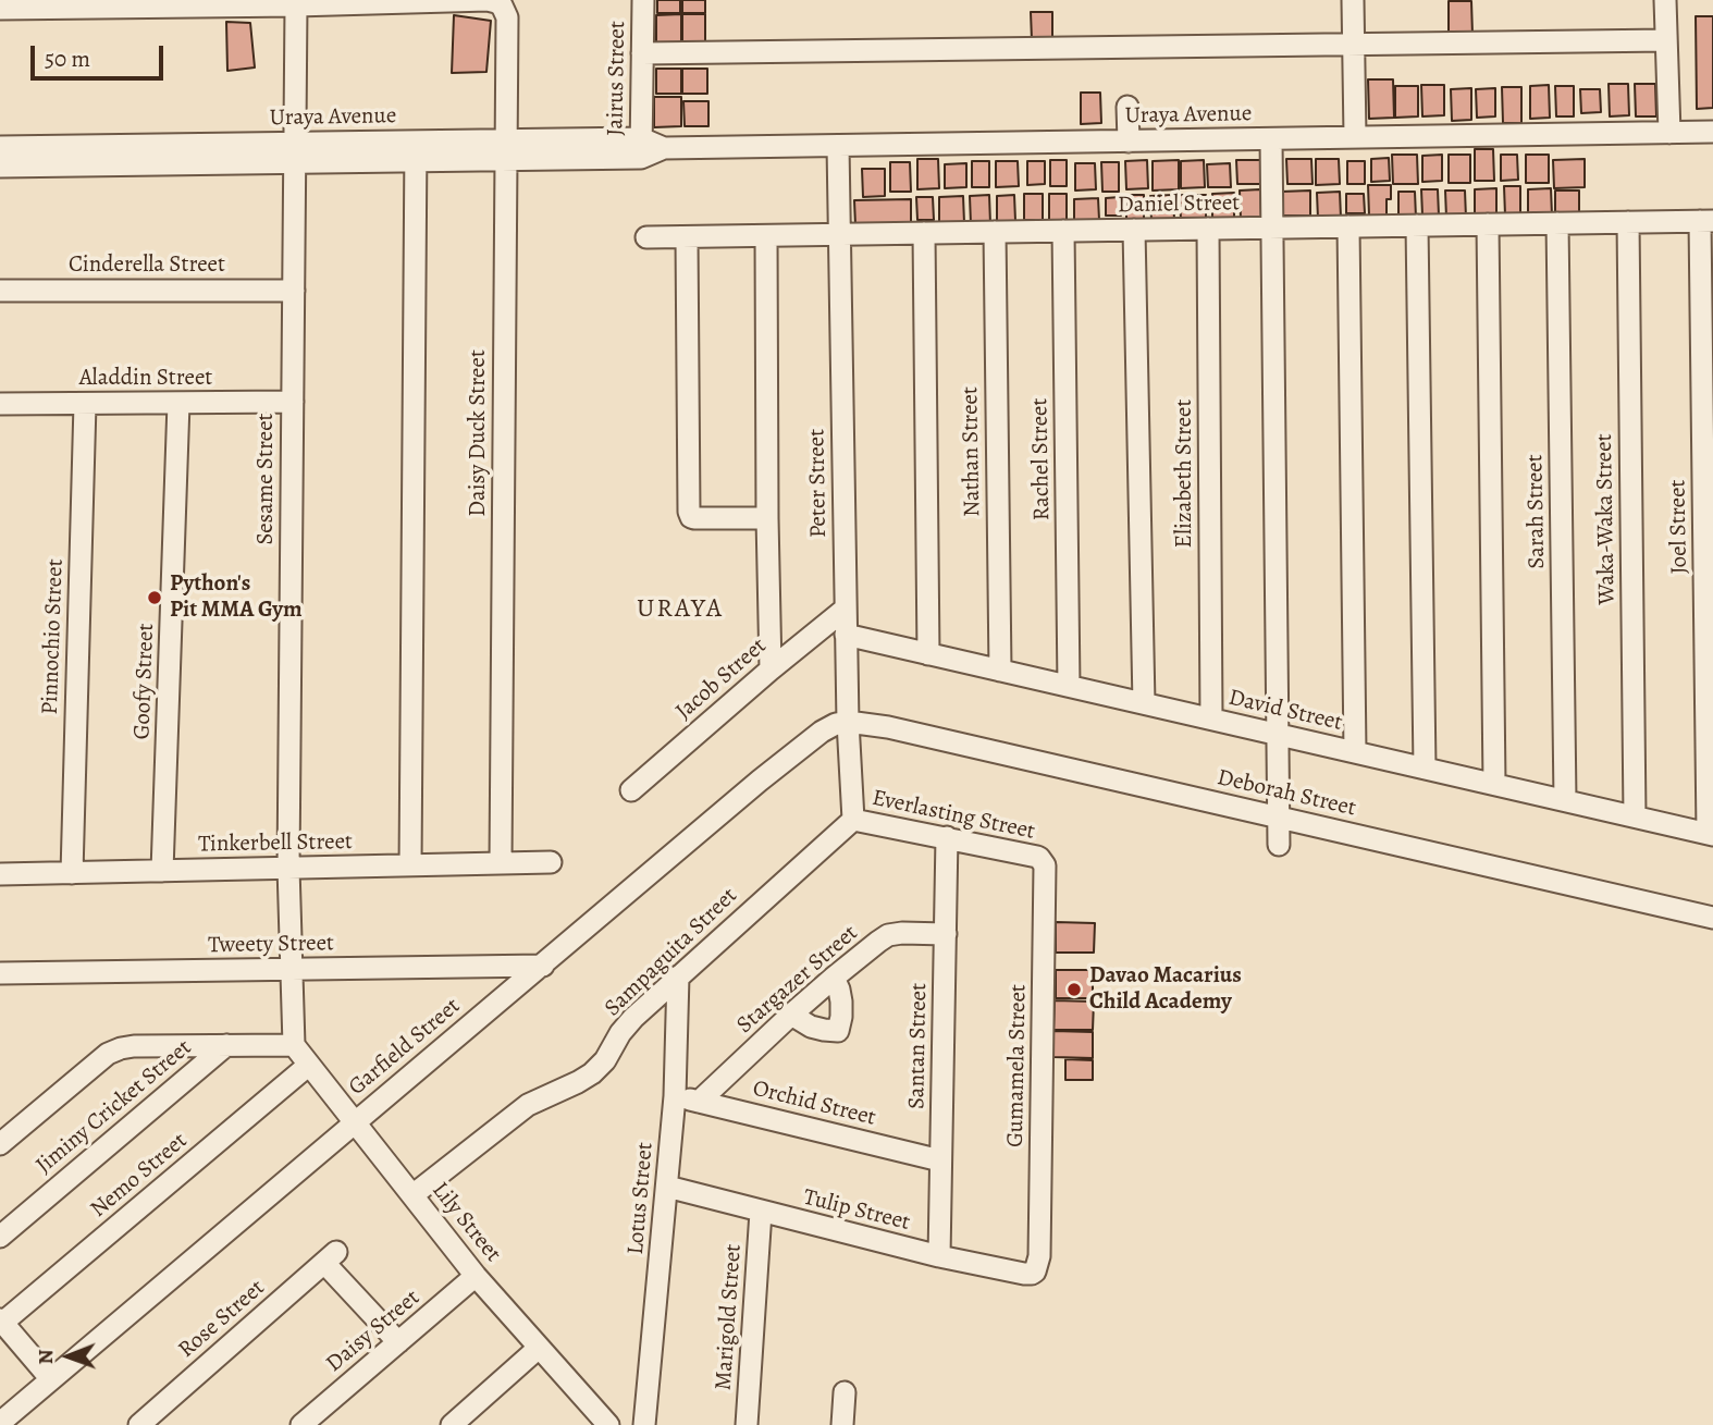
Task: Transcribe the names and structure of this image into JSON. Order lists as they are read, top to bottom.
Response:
{
  "streets": {
    "street": [
      "Jairus Street",
      "Uraya Avenue",
      "Daniel Street",
      "Cinderella Street",
      "Aladdin Street",
      "Daisy Duck Street",
      "Nathan Street",
      "Rachel Street",
      "Elizabeth Street",
      "Sesame Street",
      "Peter Street",
      "Sarah Street",
      "Waka-Waka Street",
      "Joel Street",
      "Pinnochio Street",
      "Jacob Street",
      "Goofy Street",
      "David Street",
      "Deborah Street",
      "Everlasting Street",
      "Tinkerbell Street",
      "Tweety Street",
      "Sampaguita Street",
      "Stargazer Street",
      "Santan Street",
      "Garfield Street",
      "Gumamela Street",
      "Orchid Street",
      "Jiminy Cricket Street",
      "Nemo Street",
      "Lotus Street",
      "Tulip Street",
      "Lily Street",
      "Marigold Street",
      "Rose Street",
      "Daisy Street"
    ]
  },
  "crossings": [
    ["Jairus Street", "Uraya Avenue"],
    ["Uraya Avenue", "Daisy Duck Street"],
    ["Uraya Avenue", "Sesame Street"],
    ["Uraya Avenue", "Peter Street"],
    ["Daniel Street", "Nathan Street"],
    ["Daniel Street", "Rachel Street"],
    ["Daniel Street", "Elizabeth Street"],
    ["Daniel Street", "Peter Street"],
    ["Daniel Street", "Sarah Street"],
    ["Daniel Street", "Waka-Waka Street"],
    ["Daniel Street", "Joel Street"],
    ["Cinderella Street", "Sesame Street"],
    ["Aladdin Street", "Sesame Street"],
    ["Aladdin Street", "Pinnochio Street"],
    ["Aladdin Street", "Goofy Street"],
    ["Daisy Duck Street", "Sesame Street"],
    ["Daisy Duck Street", "Tinkerbell Street"],
    ["Nathan Street", "David Street"],
    ["Rachel Street", "David Street"],
    ["Elizabeth Street", "David Street"],
    ["Sesame Street", "Tinkerbell Street"],
    ["Sesame Street", "Tweety Street"],
    ["Sesame Street", "Lily Street"],
    ["Peter Street", "Jacob Street"],
    ["Peter Street", "David Street"],
    ["Peter Street", "Deborah Street"],
    ["Peter Street", "Everlasting Street"],
    ["Peter Street", "Sampaguita Street"],
    ["Peter Street", "Garfield Street"],
    ["Sarah Street", "David Street"],
    ["Waka-Waka Street", "David Street"],
    ["Joel Street", "David Street"],
    ["Pinnochio Street", "Tinkerbell Street"],
    ["Goofy Street", "Tinkerbell Street"],
    ["Deborah Street", "Garfield Street"],
    ["Everlasting Street", "Sampaguita Street"],
    ["Everlasting Street", "Santan Street"],
    ["Everlasting Street", "Gumamela Street"],
    ["Tweety Street", "Garfield Street"],
    ["Sampaguita Street", "Lotus Street"],
    ["Sampaguita Street", "Lily Street"],
    ["Stargazer Street", "Santan Street"],
    ["Stargazer Street", "Orchid Street"],
    ["Santan Street", "Orchid Street"],
    ["Santan Street", "Tulip Street"],
    ["Garfield Street", "Lily Street"],
    ["Gumamela Street", "Tulip Street"],
    ["Orchid Street", "Lotus Street"],
    ["Nemo Street", "Lily Street"],
    ["Lotus Street", "Tulip Street"],
    ["Tulip Street", "Marigold Street"],
    ["Lily Street", "Daisy Street"],
    ["Rose Street", "Daisy Street"]
  ],
  "districts": ["URAYA"],
  "places": ["Python's Pit MMA Gym", "Davao Macarius Child Academy"],
  "scale_bar": "50 m",
  "north": "left"
}
